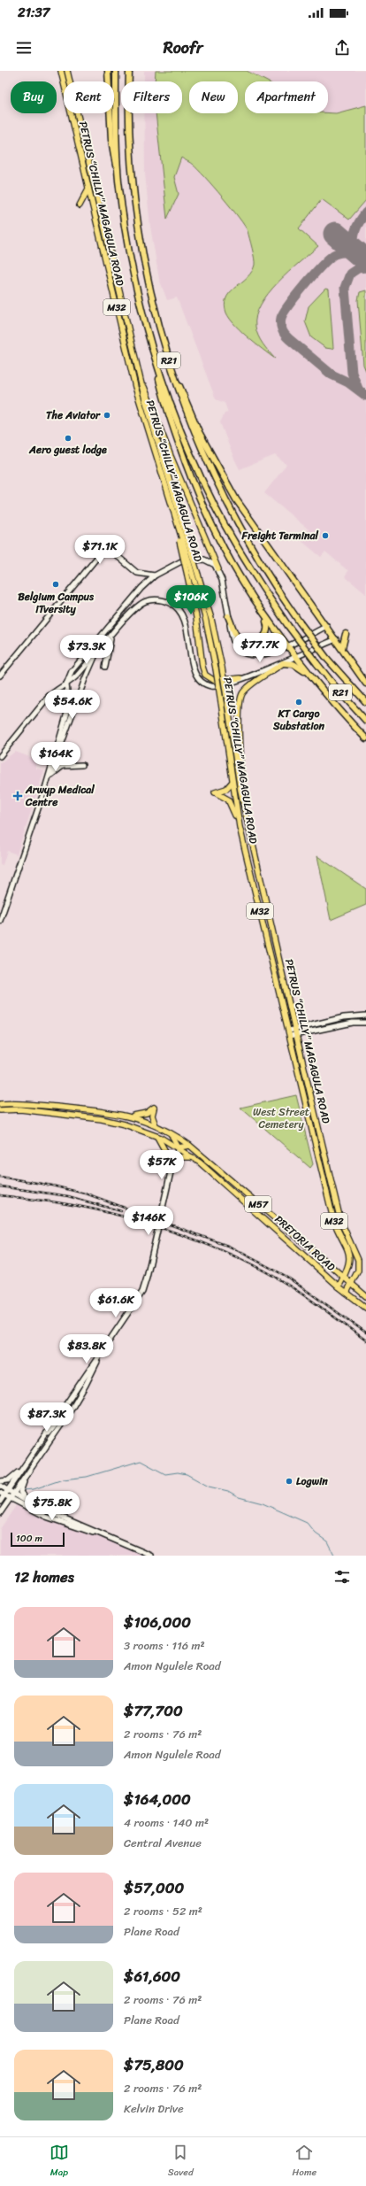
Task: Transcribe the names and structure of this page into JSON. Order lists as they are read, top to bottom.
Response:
{
  "streets": {
    "highway": ["R21"],
    "main road": [
      "PETRUS “CHILLY” MAGAGULA ROAD",
      "M32",
      "M57",
      "PRETORIA ROAD"
    ]
  },
  "crossings": [
    ["PETRUS “CHILLY” MAGAGULA ROAD", "M32"],
    ["PETRUS “CHILLY” MAGAGULA ROAD", "PRETORIA ROAD"],
    ["M32", "PRETORIA ROAD"]
  ],
  "parks": ["West Street Cemetery"],
  "places": {
    "other": [
      "The Aviator",
      "Aero guest lodge",
      "Freight Terminal",
      "Belgium Campus iTversity",
      "KT Cargo Substation",
      "Logwin"
    ],
    "health": ["Arwyp Medical Centre"]
  },
  "scale_bar": "100 m",
  "page": {
    "status": "21:37",
    "header": "Roofr",
    "chip": [
      "Buy",
      "Rent",
      "Filters",
      "New",
      "Apartment"
    ],
    "price": [
      "$71.1K",
      "$106K",
      "$77.7K",
      "$73.3K",
      "$54.6K",
      "$164K",
      "$57K",
      "$146K",
      "$61.6K",
      "$83.8K",
      "$87.3K",
      "$75.8K"
    ],
    "scale": "100 m",
    "heading": "12 homes",
    "list": [
      {
        "name": "$106,000",
        "note": "3 rooms · 116 m² · Amon Ngulele Road"
      },
      {
        "name": "$77,700",
        "note": "2 rooms · 76 m² · Amon Ngulele Road"
      },
      {
        "name": "$164,000",
        "note": "4 rooms · 140 m² · Central Avenue"
      },
      {
        "name": "$57,000",
        "note": "2 rooms · 52 m² · Plane Road"
      },
      {
        "name": "$61,600",
        "note": "2 rooms · 76 m² · Plane Road"
      },
      {
        "name": "$75,800",
        "note": "2 rooms · 76 m² · Kelvin Drive"
      }
    ],
    "tabs": ["Map", "Saved", "Home"]
  }
}
